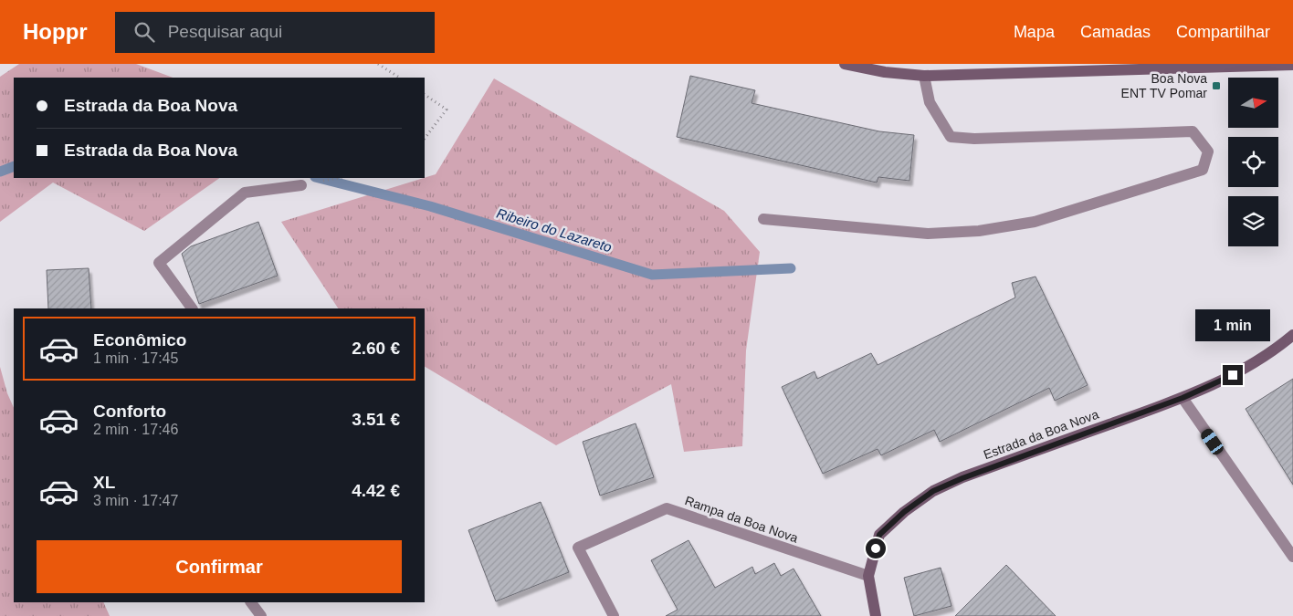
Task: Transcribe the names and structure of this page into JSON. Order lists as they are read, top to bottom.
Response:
{
  "streets": {
    "main road": ["Estrada da Boa Nova"],
    "street": ["Rampa da Boa Nova"]
  },
  "crossings": [
    ["Estrada da Boa Nova", "Rampa da Boa Nova"]
  ],
  "water": ["Ribeiro do Lazareto"],
  "places": {
    "transit": ["Boa Nova ENT TV Pomar"]
  },
  "north": "right",
  "page": {
    "header": "Hoppr",
    "search": "Pesquisar aqui",
    "nav": ["Mapa", "Camadas", "Compartilhar"],
    "banner": ["Estrada da Boa Nova", "Estrada da Boa Nova"],
    "bubble": "1 min",
    "list": [
      {
        "name": "Econômico",
        "note": "1 min · 17:45",
        "value": "2.60 €"
      },
      {
        "name": "Conforto",
        "note": "2 min · 17:46",
        "value": "3.51 €"
      },
      {
        "name": "XL",
        "note": "3 min · 17:47",
        "value": "4.42 €"
      }
    ],
    "buttons": "Confirmar"
  }
}
